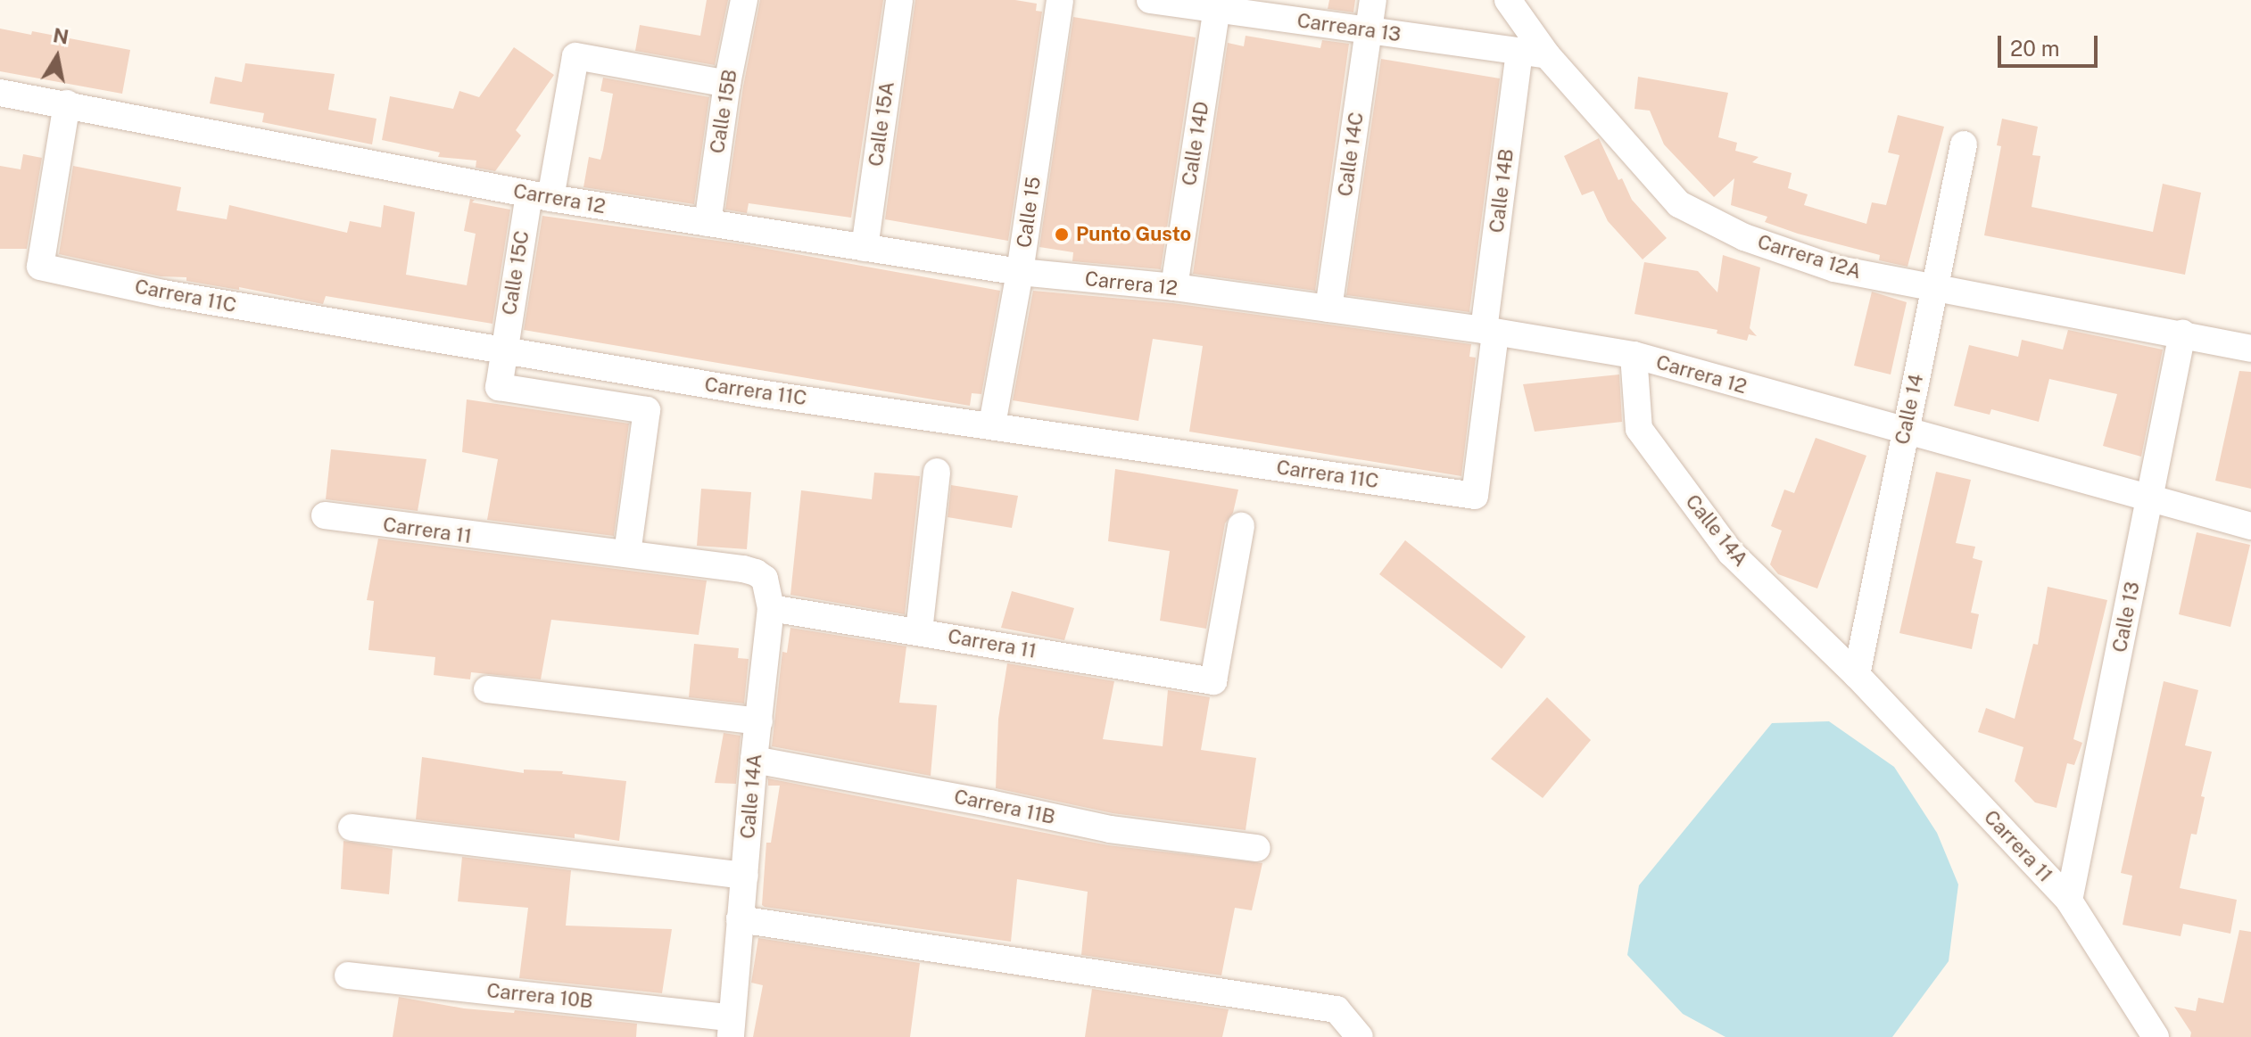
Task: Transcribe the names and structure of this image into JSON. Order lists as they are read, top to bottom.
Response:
{
  "streets": {
    "street": [
      "Carreara 13",
      "Calle 15B",
      "Calle 15A",
      "Calle 14D",
      "Calle 14C",
      "Calle 14B",
      "Carrera 12",
      "Calle 15",
      "Carrera 12A",
      "Calle 15C",
      "Carrera 11C",
      "Calle 14",
      "Carrera 11",
      "Calle 14A",
      "Calle 13",
      "Carrera 11B",
      "Carrera 10B"
    ]
  },
  "crossings": [
    ["Carreara 13", "Calle 14D"],
    ["Carreara 13", "Calle 14C"],
    ["Carreara 13", "Calle 14B"],
    ["Carreara 13", "Carrera 12A"],
    ["Calle 15B", "Carrera 12"],
    ["Calle 15B", "Calle 15C"],
    ["Calle 15A", "Carrera 12"],
    ["Calle 14D", "Carrera 12"],
    ["Calle 14C", "Carrera 12"],
    ["Calle 14B", "Carrera 12"],
    ["Calle 14B", "Carrera 11C"],
    ["Carrera 12", "Calle 15"],
    ["Carrera 12", "Calle 15C"],
    ["Carrera 12", "Carrera 11C"],
    ["Carrera 12", "Calle 14"],
    ["Carrera 12", "Calle 14A"],
    ["Carrera 12", "Calle 13"],
    ["Calle 15", "Carrera 11C"],
    ["Carrera 12A", "Calle 14"],
    ["Carrera 12A", "Calle 13"],
    ["Calle 15C", "Carrera 11C"],
    ["Calle 15C", "Carrera 11"],
    ["Calle 14", "Carrera 11"],
    ["Calle 14", "Calle 14A"],
    ["Carrera 11", "Calle 14A"],
    ["Carrera 11", "Calle 13"],
    ["Calle 14A", "Carrera 11B"],
    ["Calle 14A", "Carrera 10B"]
  ],
  "places": ["Punto Gusto"],
  "scale_bar": "20 m",
  "north": "top"
}
